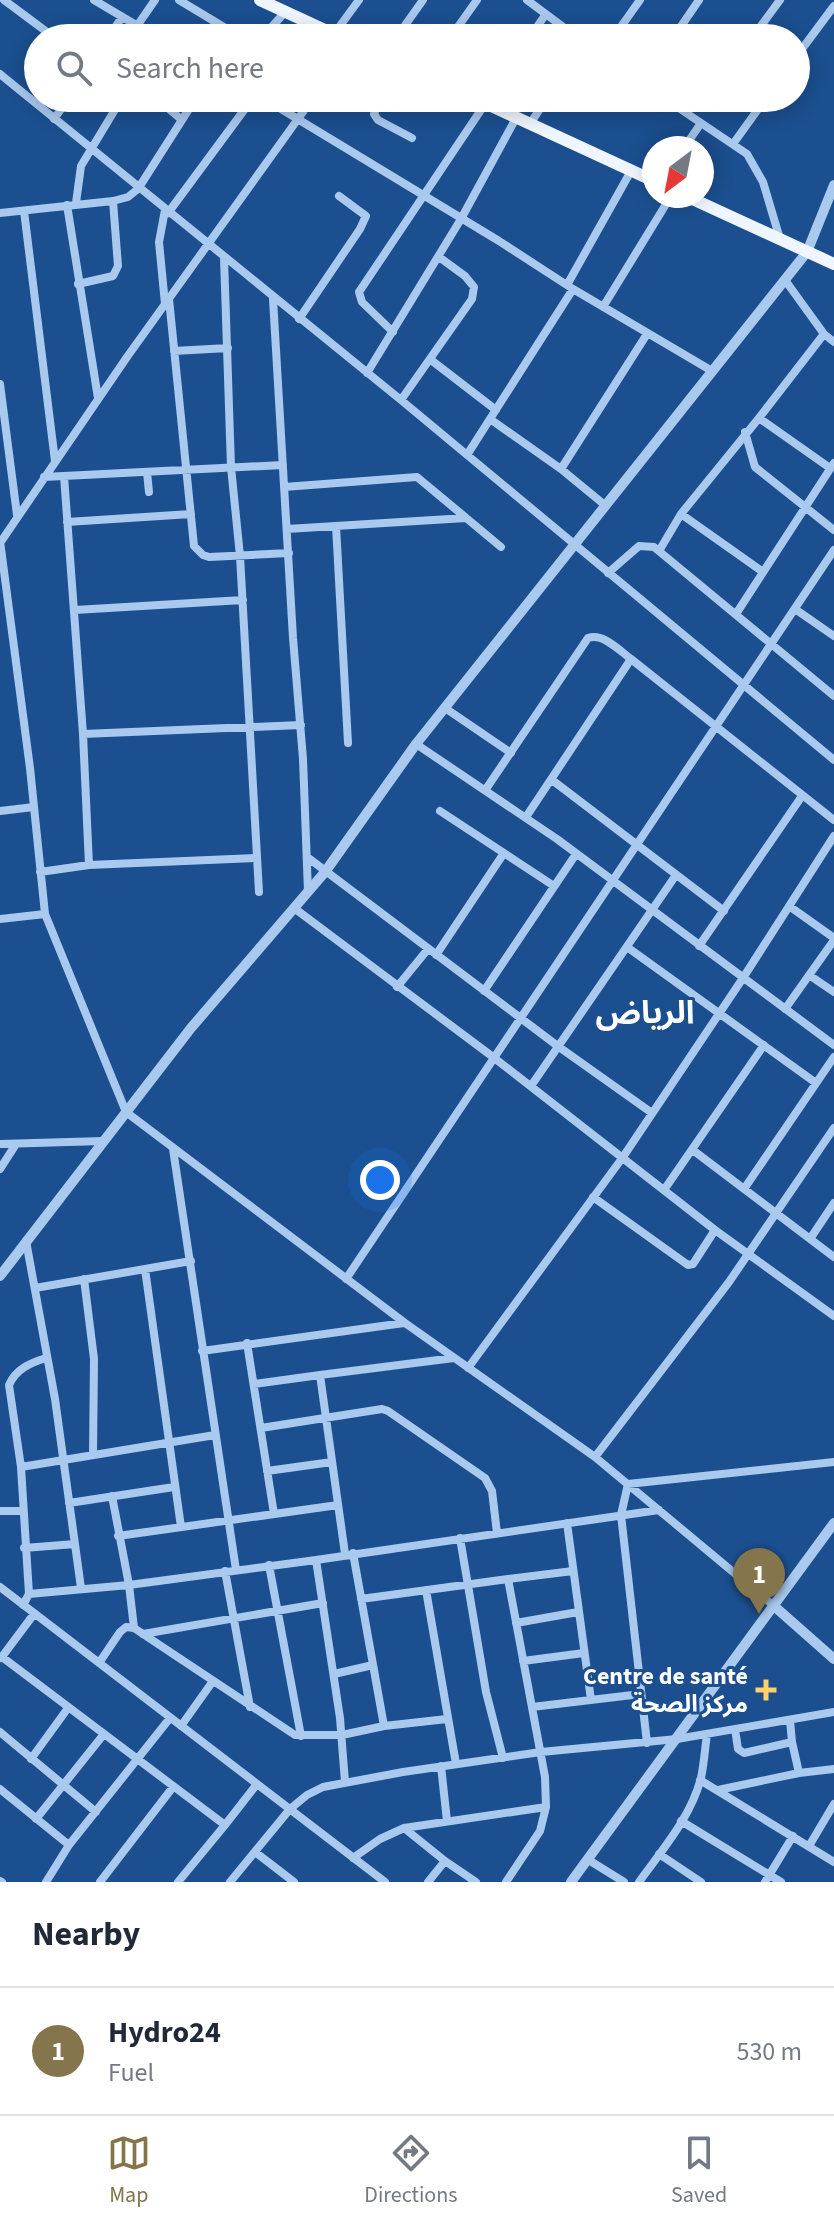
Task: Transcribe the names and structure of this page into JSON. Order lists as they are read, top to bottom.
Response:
{
  "districts": ["الرياض"],
  "places": {
    "health": ["Centre de santé مركز الصحة"]
  },
  "north": "bottom left",
  "page": {
    "search": "Search here",
    "pins": "1",
    "heading": "Nearby",
    "list": [
      {
        "mark": "1",
        "name": "Hydro24",
        "note": "Fuel",
        "value": "530 m"
      }
    ],
    "nav": ["Map", "Directions", "Saved"]
  }
}
